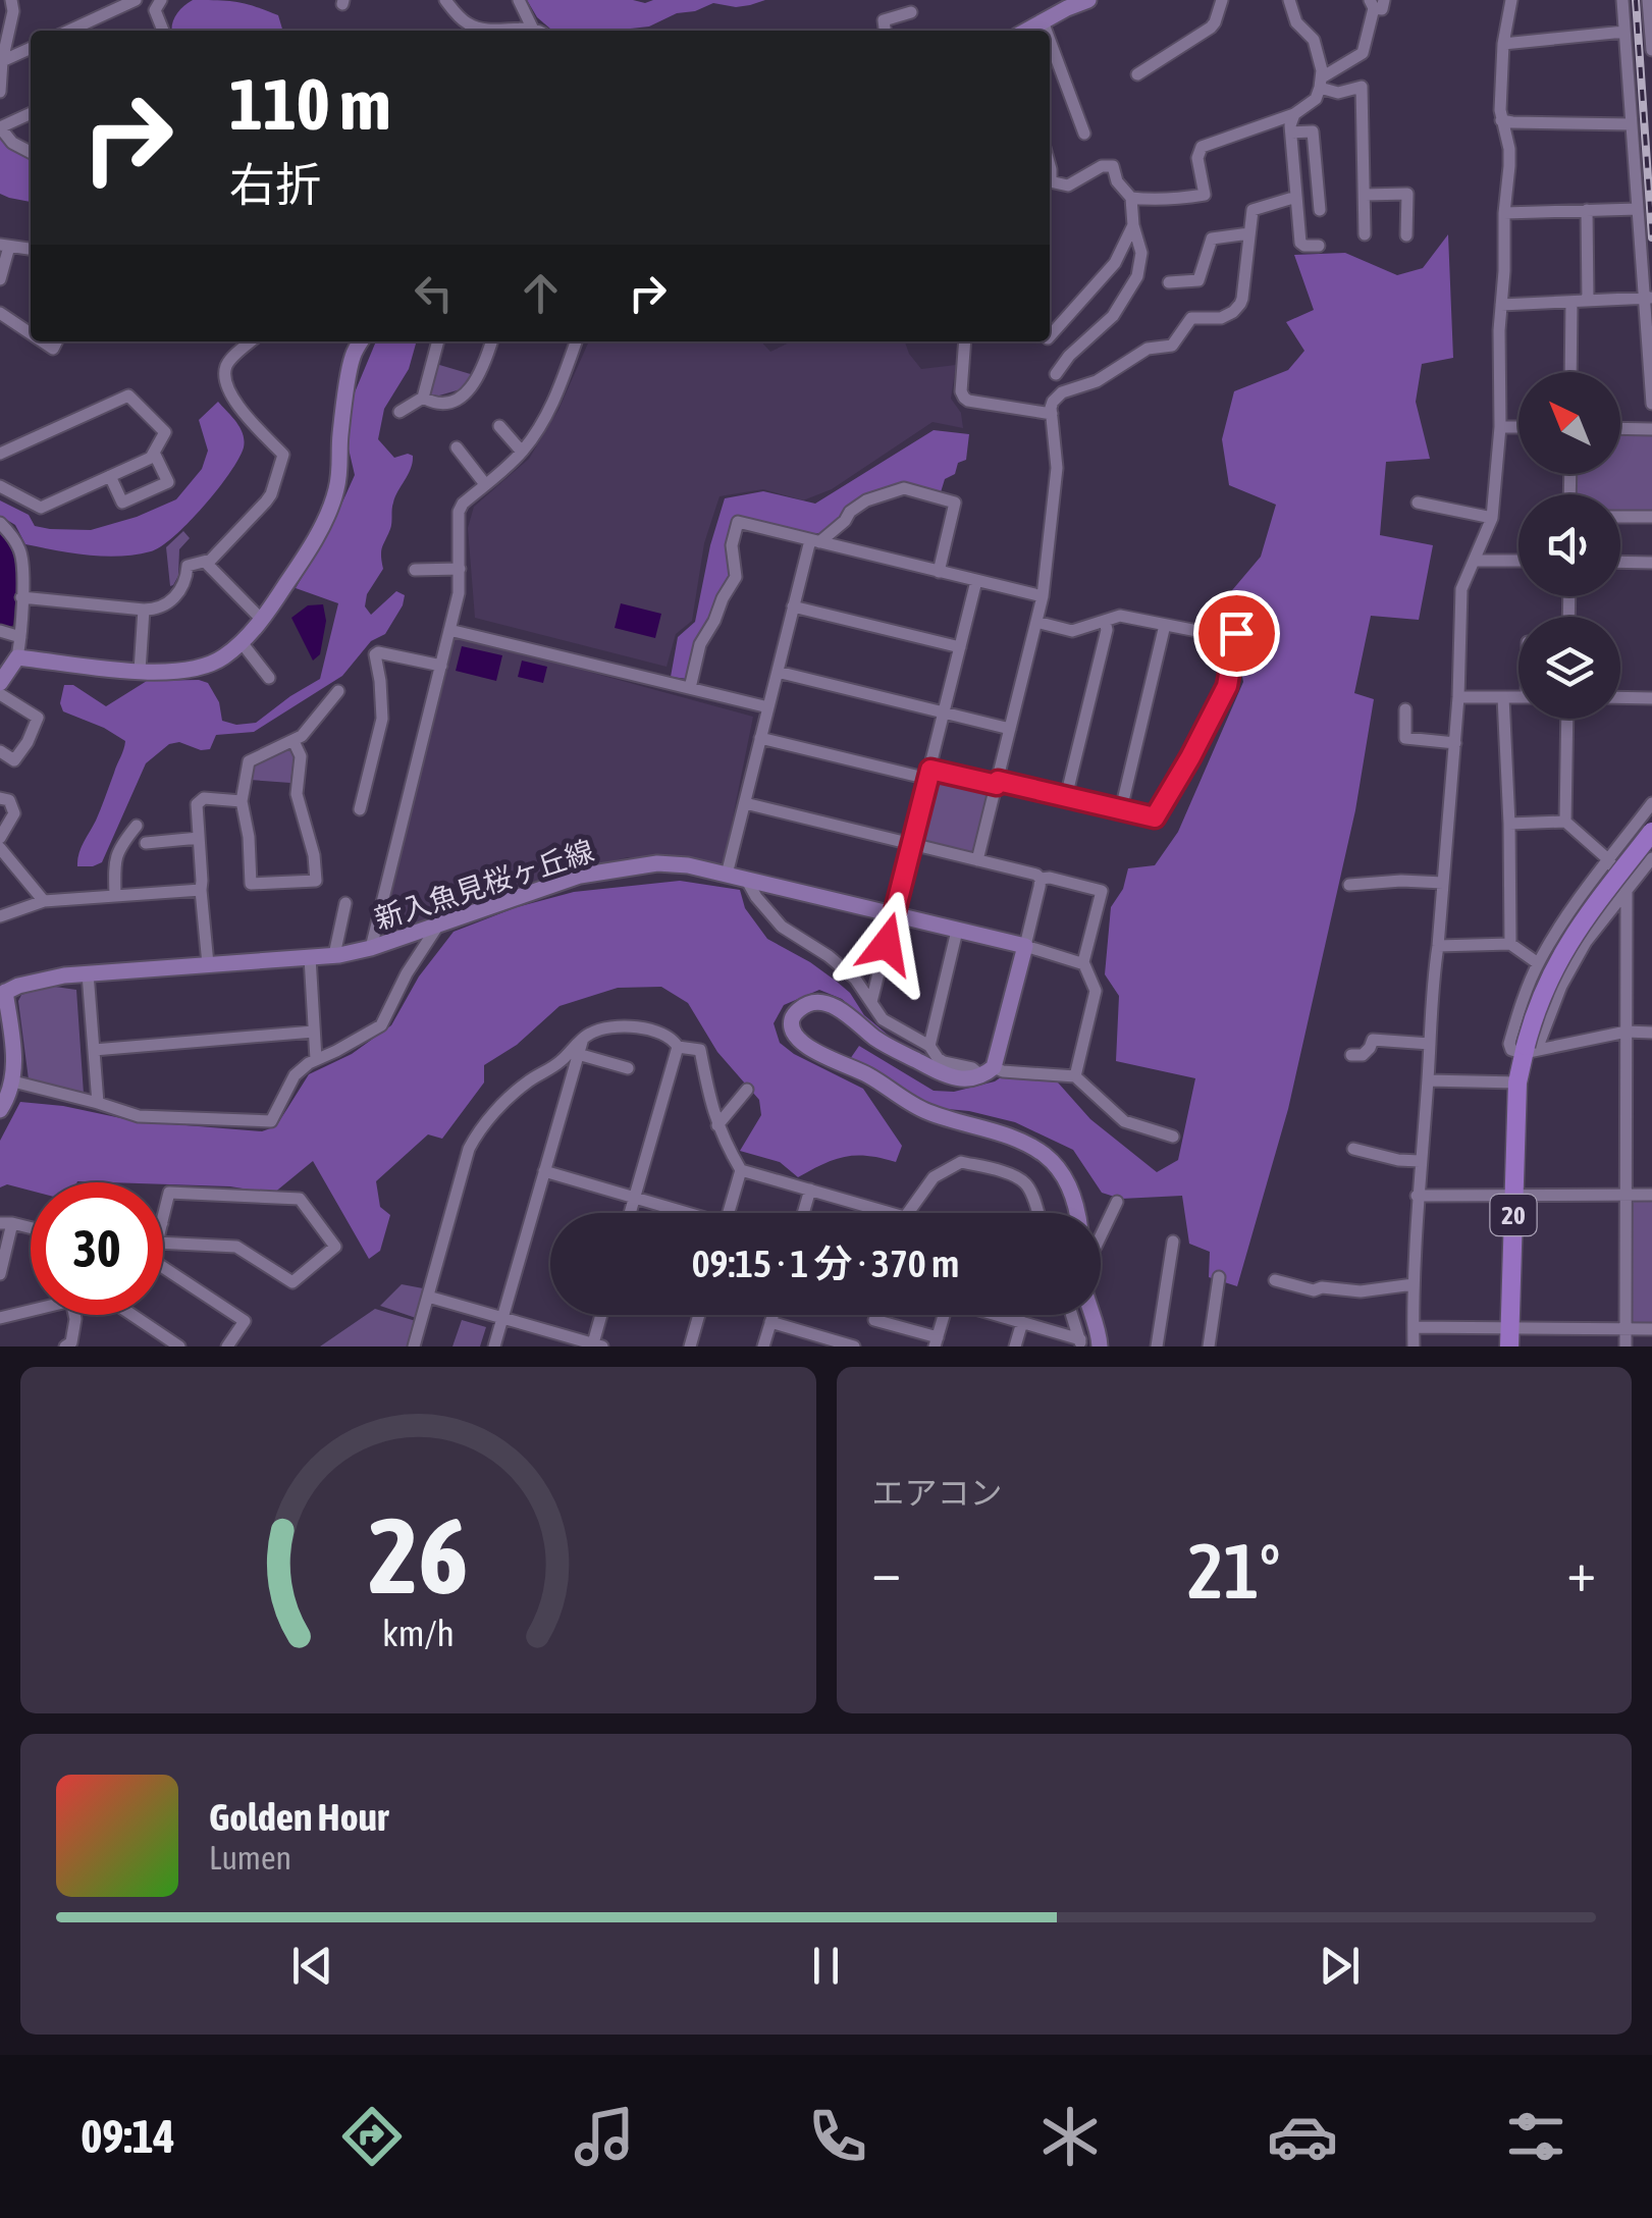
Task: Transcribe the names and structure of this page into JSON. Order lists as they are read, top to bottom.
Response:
{
  "streets": {
    "main road": ["20"],
    "street": ["新入魚見桜ヶ丘線"]
  },
  "north": "top left",
  "page": {
    "turn": ["110 m", "右折"],
    "limit": "30",
    "trip": "09:15 · 1 分 · 370 m",
    "tile": "エアコン",
    "heat": ["−", "21°", "+"],
    "song": ["Golden Hour", "Lumen"],
    "tabs": "09:14",
    "gauge": ["26", "km/h"]
  }
}
